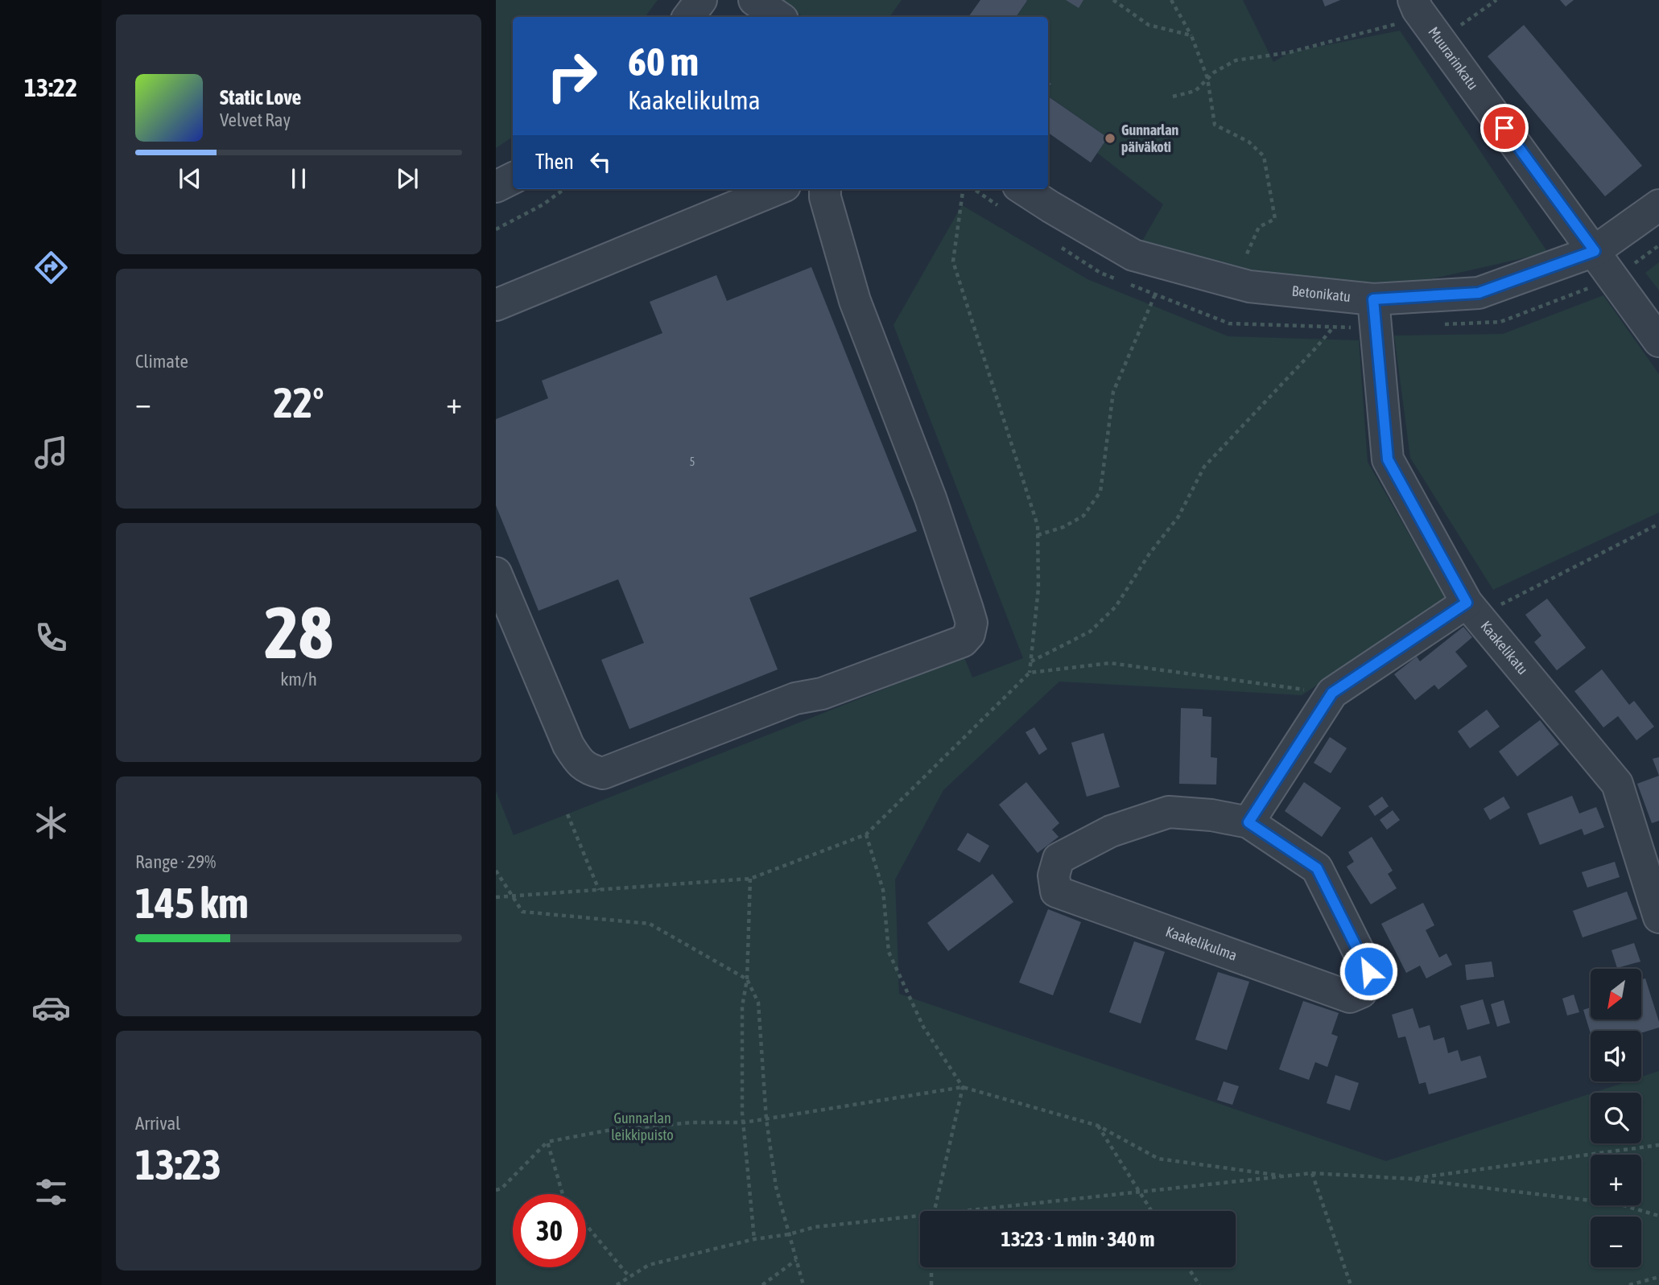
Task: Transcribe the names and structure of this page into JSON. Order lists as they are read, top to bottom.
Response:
{
  "streets": {
    "street": [
      "Muurarinkatu",
      "Betonikatu",
      "Kaakelikatu",
      "Kaakelikulma"
    ]
  },
  "crossings": [
    ["Muurarinkatu", "Betonikatu"],
    ["Betonikatu", "Kaakelikatu"]
  ],
  "parks": ["Gunnarlan leikkipuisto"],
  "places": ["Gunnarlan päiväkoti"],
  "house_numbers": ["5"],
  "north": "bottom left",
  "page": {
    "tabs": "13:22",
    "turn": ["60 m", "Kaakelikulma"],
    "song": ["Static Love", "Velvet Ray"],
    "then": "Then",
    "tile": [
      "Climate",
      ["28", "km/h"],
      ["Range · 29%", "145 km"],
      ["Arrival", "13:23"]
    ],
    "heat": ["−", "22°", "+"],
    "map_buttons": ["+", "−"],
    "limit": "30",
    "trip": "13:23 · 1 min · 340 m"
  }
}
